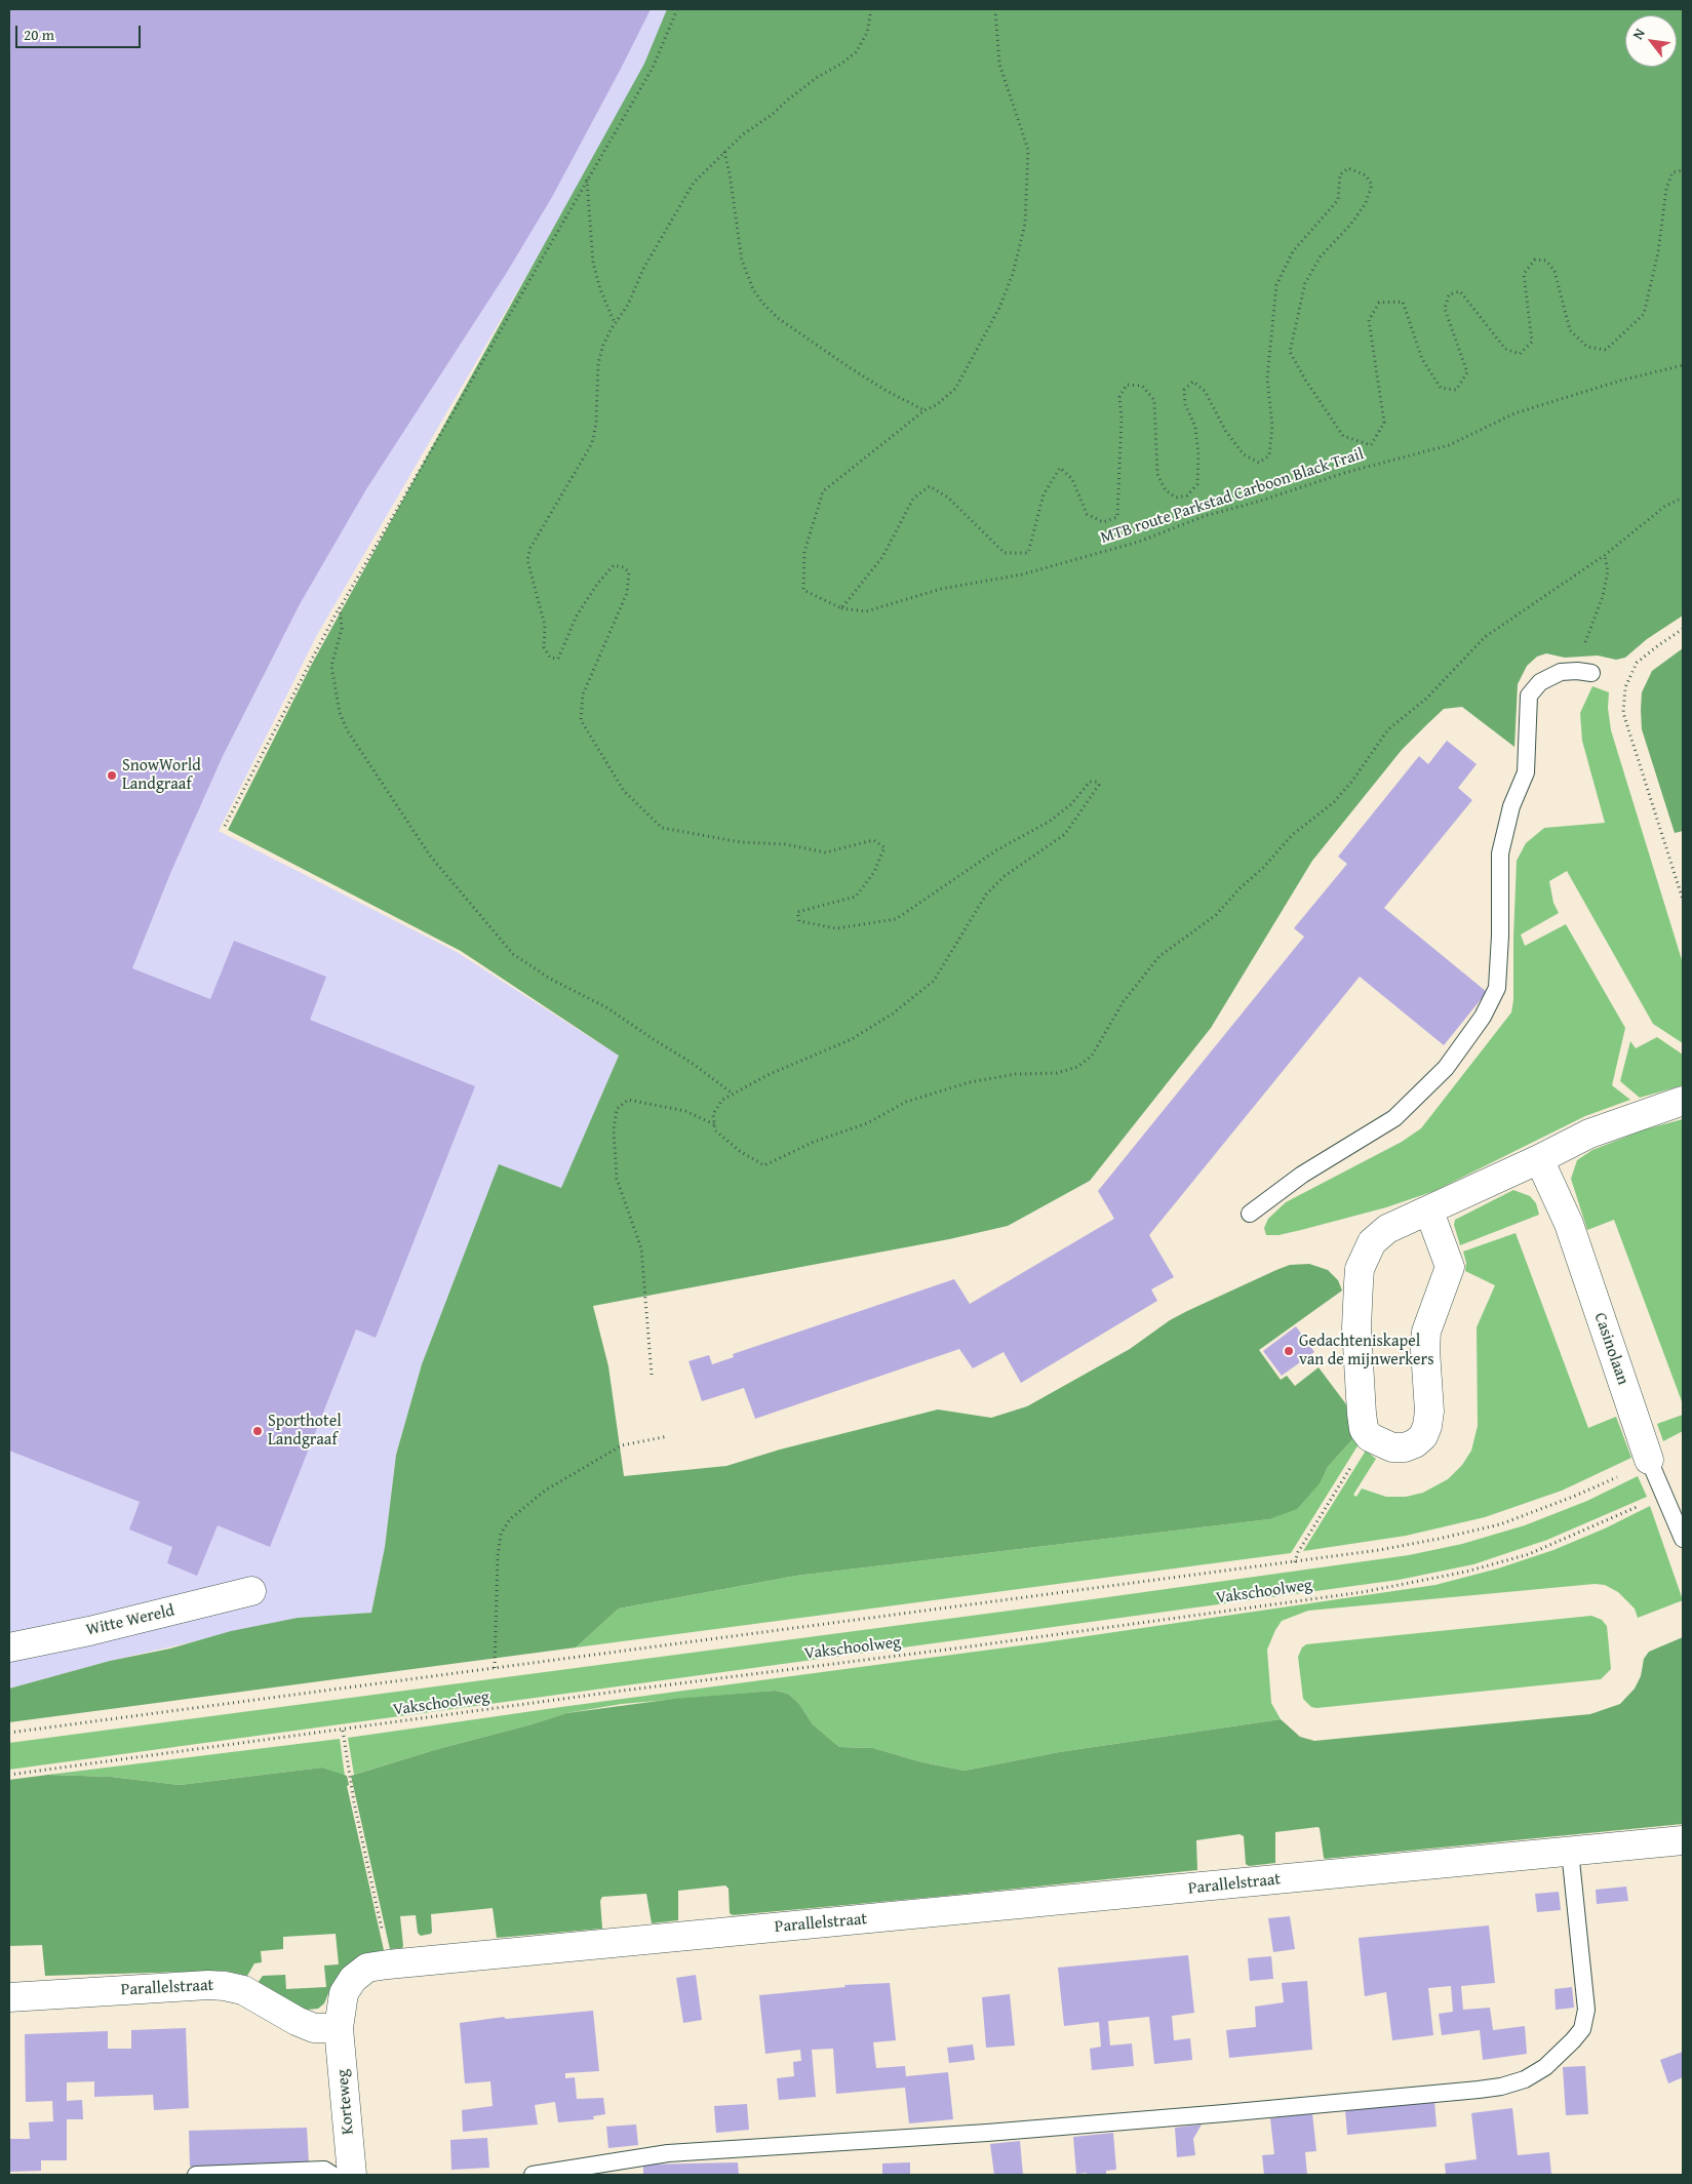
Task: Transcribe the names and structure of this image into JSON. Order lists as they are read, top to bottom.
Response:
{
  "streets": {
    "street": [
      "Casinolaan",
      "Witte Wereld",
      "Parallelstraat",
      "Korteweg"
    ],
    "path": ["MTB route Parkstad Carboon Black Trail", "Vakschoolweg"]
  },
  "crossings": [
    ["Casinolaan", "Vakschoolweg"],
    ["Parallelstraat", "Korteweg"]
  ],
  "places": ["SnowWorld Landgraaf", "Gedachteniskapel van de mijnwerkers", "Sporthotel Landgraaf"],
  "scale_bar": "20 m",
  "north": "top left"
}
